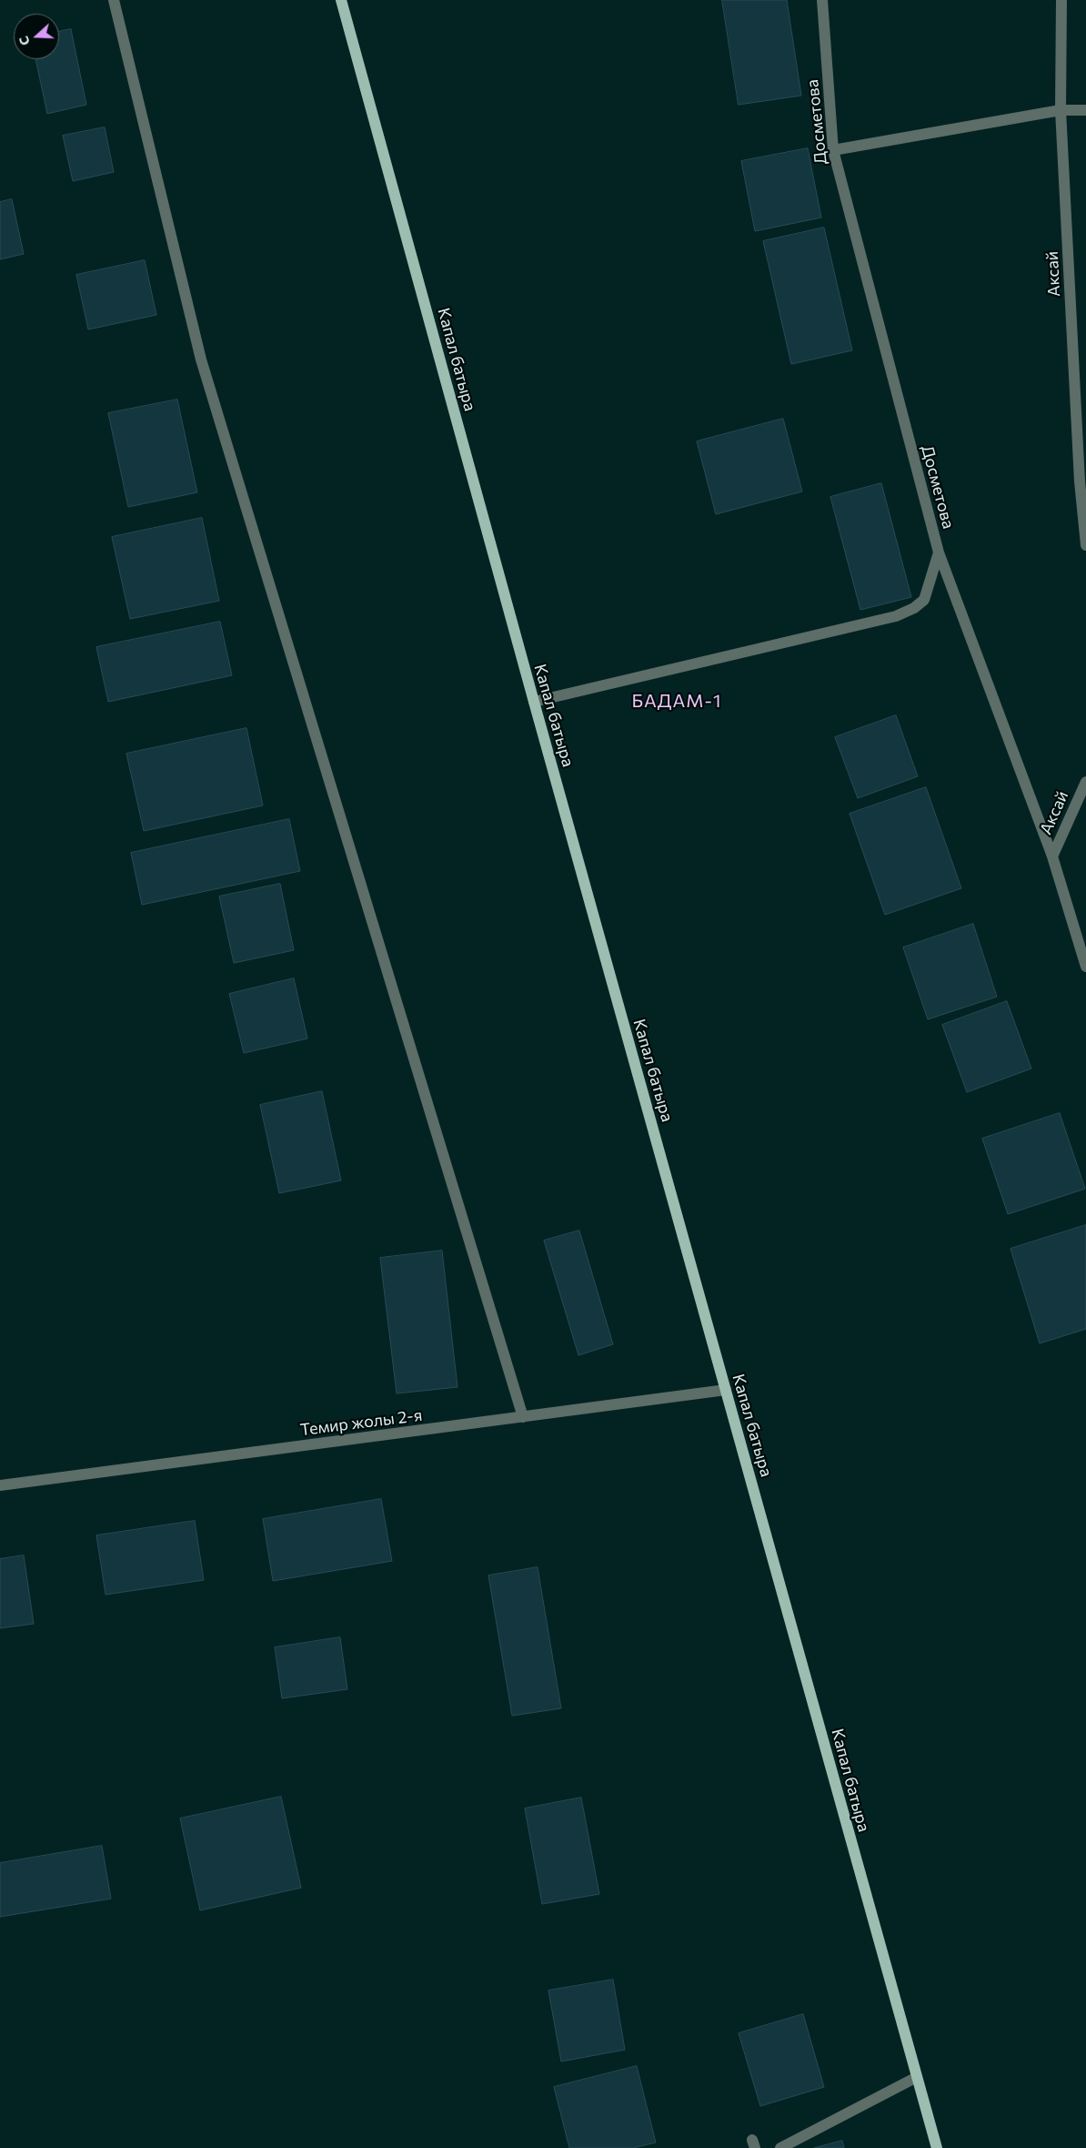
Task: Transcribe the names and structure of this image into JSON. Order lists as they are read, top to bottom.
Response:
{
  "streets": {
    "main road": ["Капал батыра"],
    "street": ["Досметова", "Аксай", "Темир жолы 2-я"]
  },
  "crossings": [
    ["Досметова", "Аксай"],
    ["Капал батыра", "Темир жолы 2-я"]
  ],
  "districts": ["БАДАМ-1"],
  "north": "left"
}
